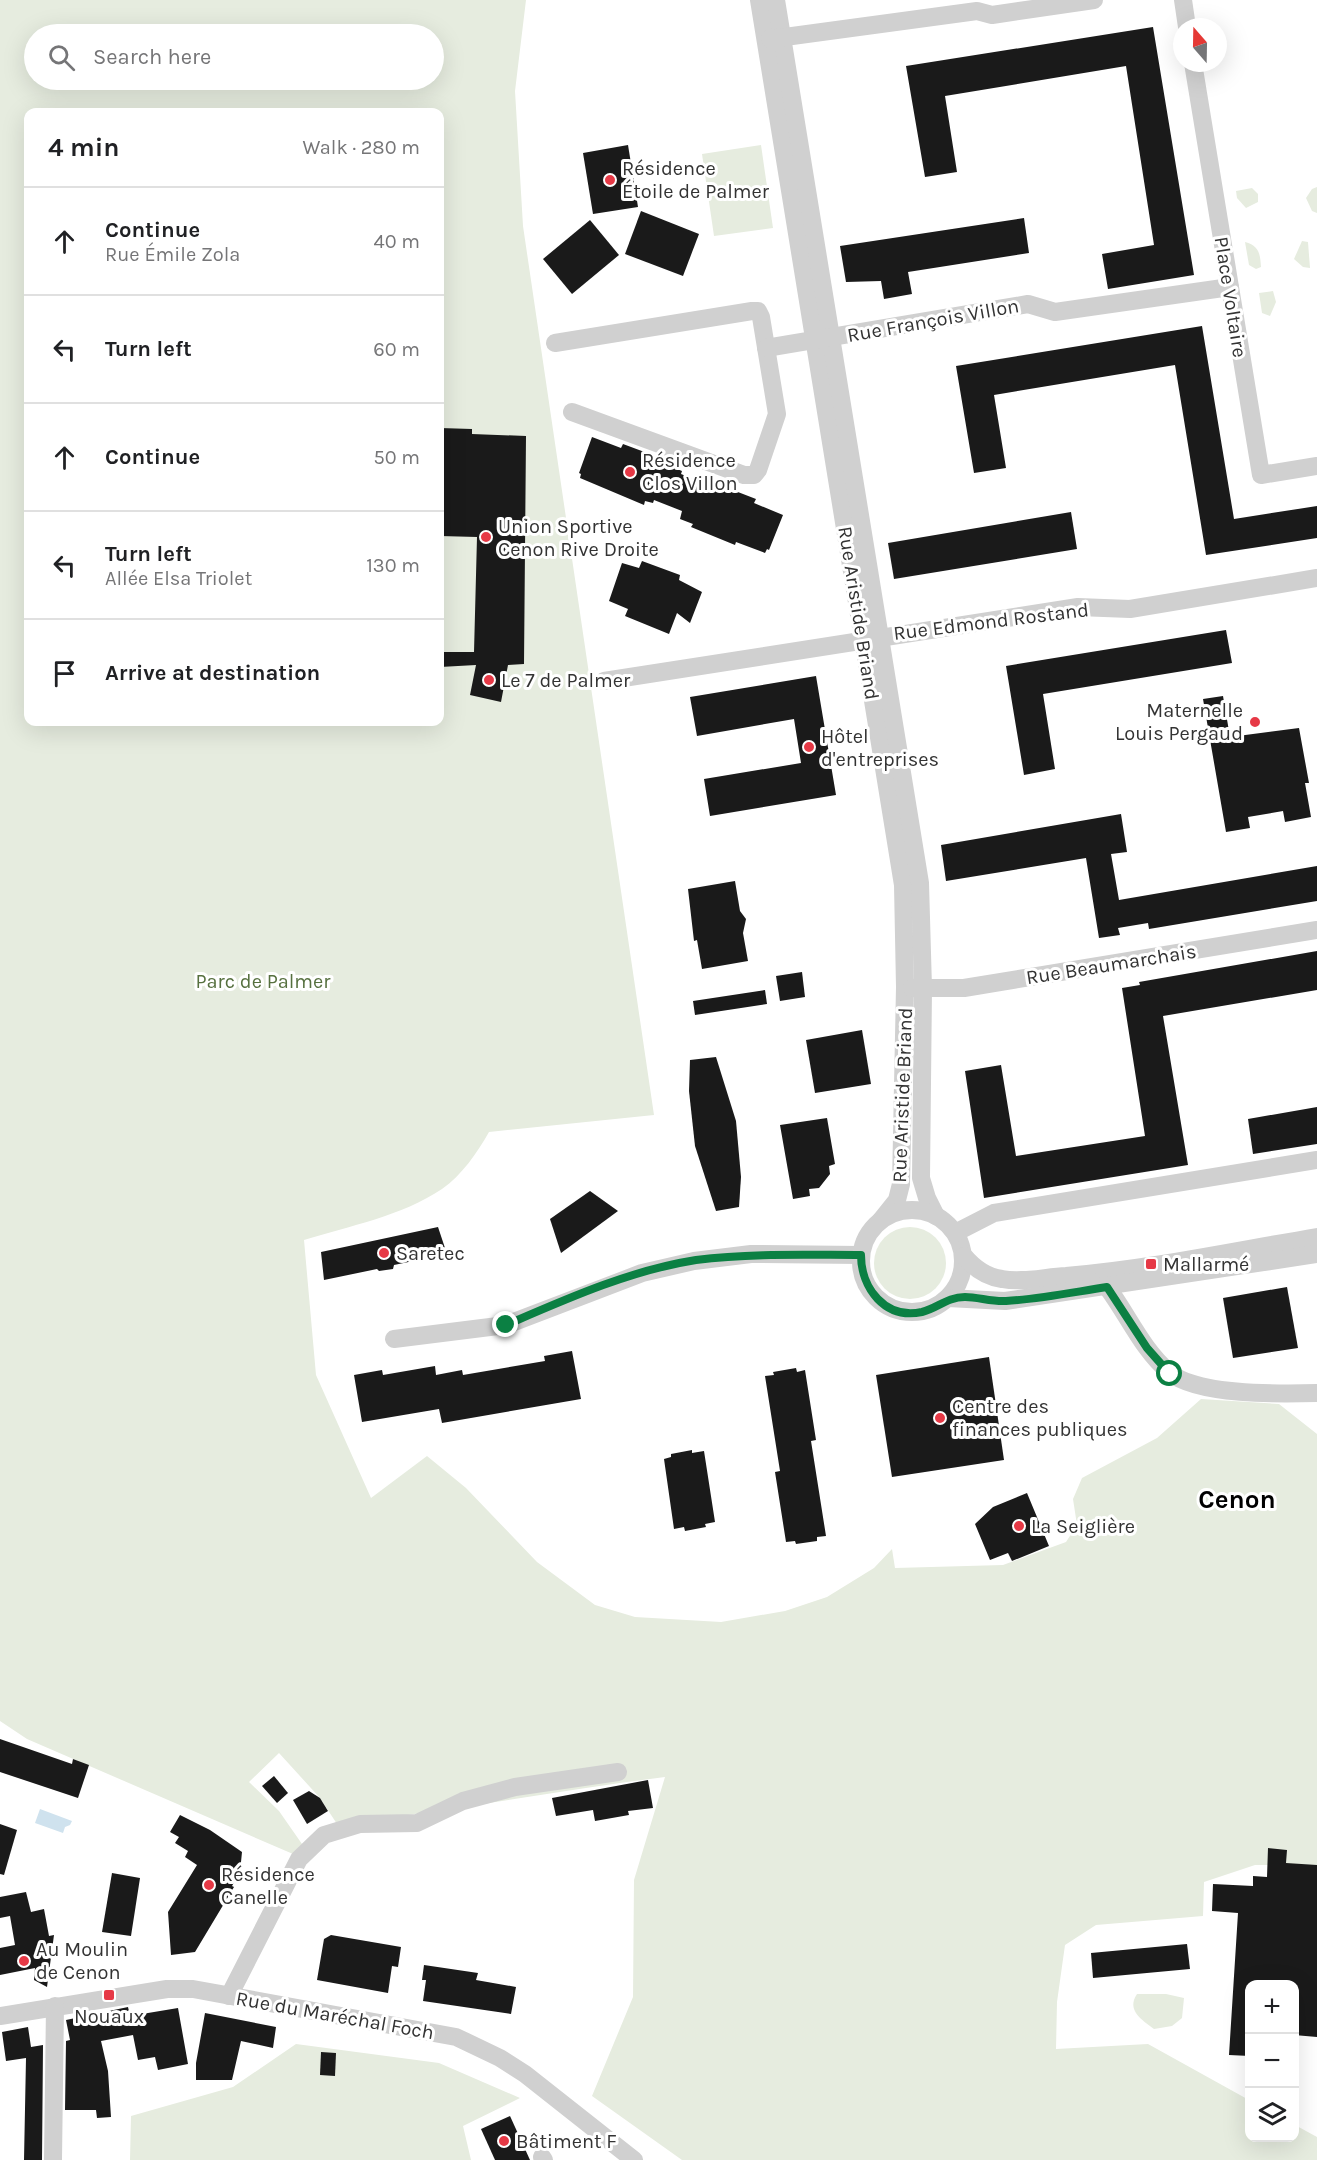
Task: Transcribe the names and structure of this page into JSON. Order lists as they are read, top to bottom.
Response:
{
  "streets": {
    "street": [
      "Place Voltaire",
      "Rue François Villon",
      "Rue Aristide Briand",
      "Rue Edmond Rostand",
      "Rue Beaumarchais",
      "Rue du Maréchal Foch"
    ]
  },
  "crossings": [
    ["Place Voltaire", "Rue François Villon"],
    ["Rue François Villon", "Rue Aristide Briand"],
    ["Rue Aristide Briand", "Rue Edmond Rostand"],
    ["Rue Aristide Briand", "Rue Beaumarchais"]
  ],
  "districts": ["Cenon"],
  "parks": ["Parc de Palmer"],
  "places": {
    "other": [
      "Résidence Étoile de Palmer",
      "Résidence Clos Villon",
      "Union Sportive Cenon Rive Droite",
      "Le 7 de Palmer",
      "Maternelle Louis Pergaud",
      "Hôtel d'entreprises",
      "Saretec",
      "Centre des finances publiques",
      "La Seiglière",
      "Résidence Canelle",
      "Au Moulin de Cenon",
      "Bâtiment F"
    ],
    "transit": ["Mallarmé", "Nouaux"]
  },
  "north": "top",
  "page": {
    "search": "Search here",
    "heading": ["4 min", "Walk · 280 m"],
    "list": [
      ["Continue", "Rue Émile Zola", "40 m"],
      ["Turn left", "60 m"],
      ["Continue", "50 m"],
      ["Turn left", "Allée Elsa Triolet", "130 m"],
      "Arrive at destination"
    ],
    "map_buttons": ["+", "−"]
  }
}
